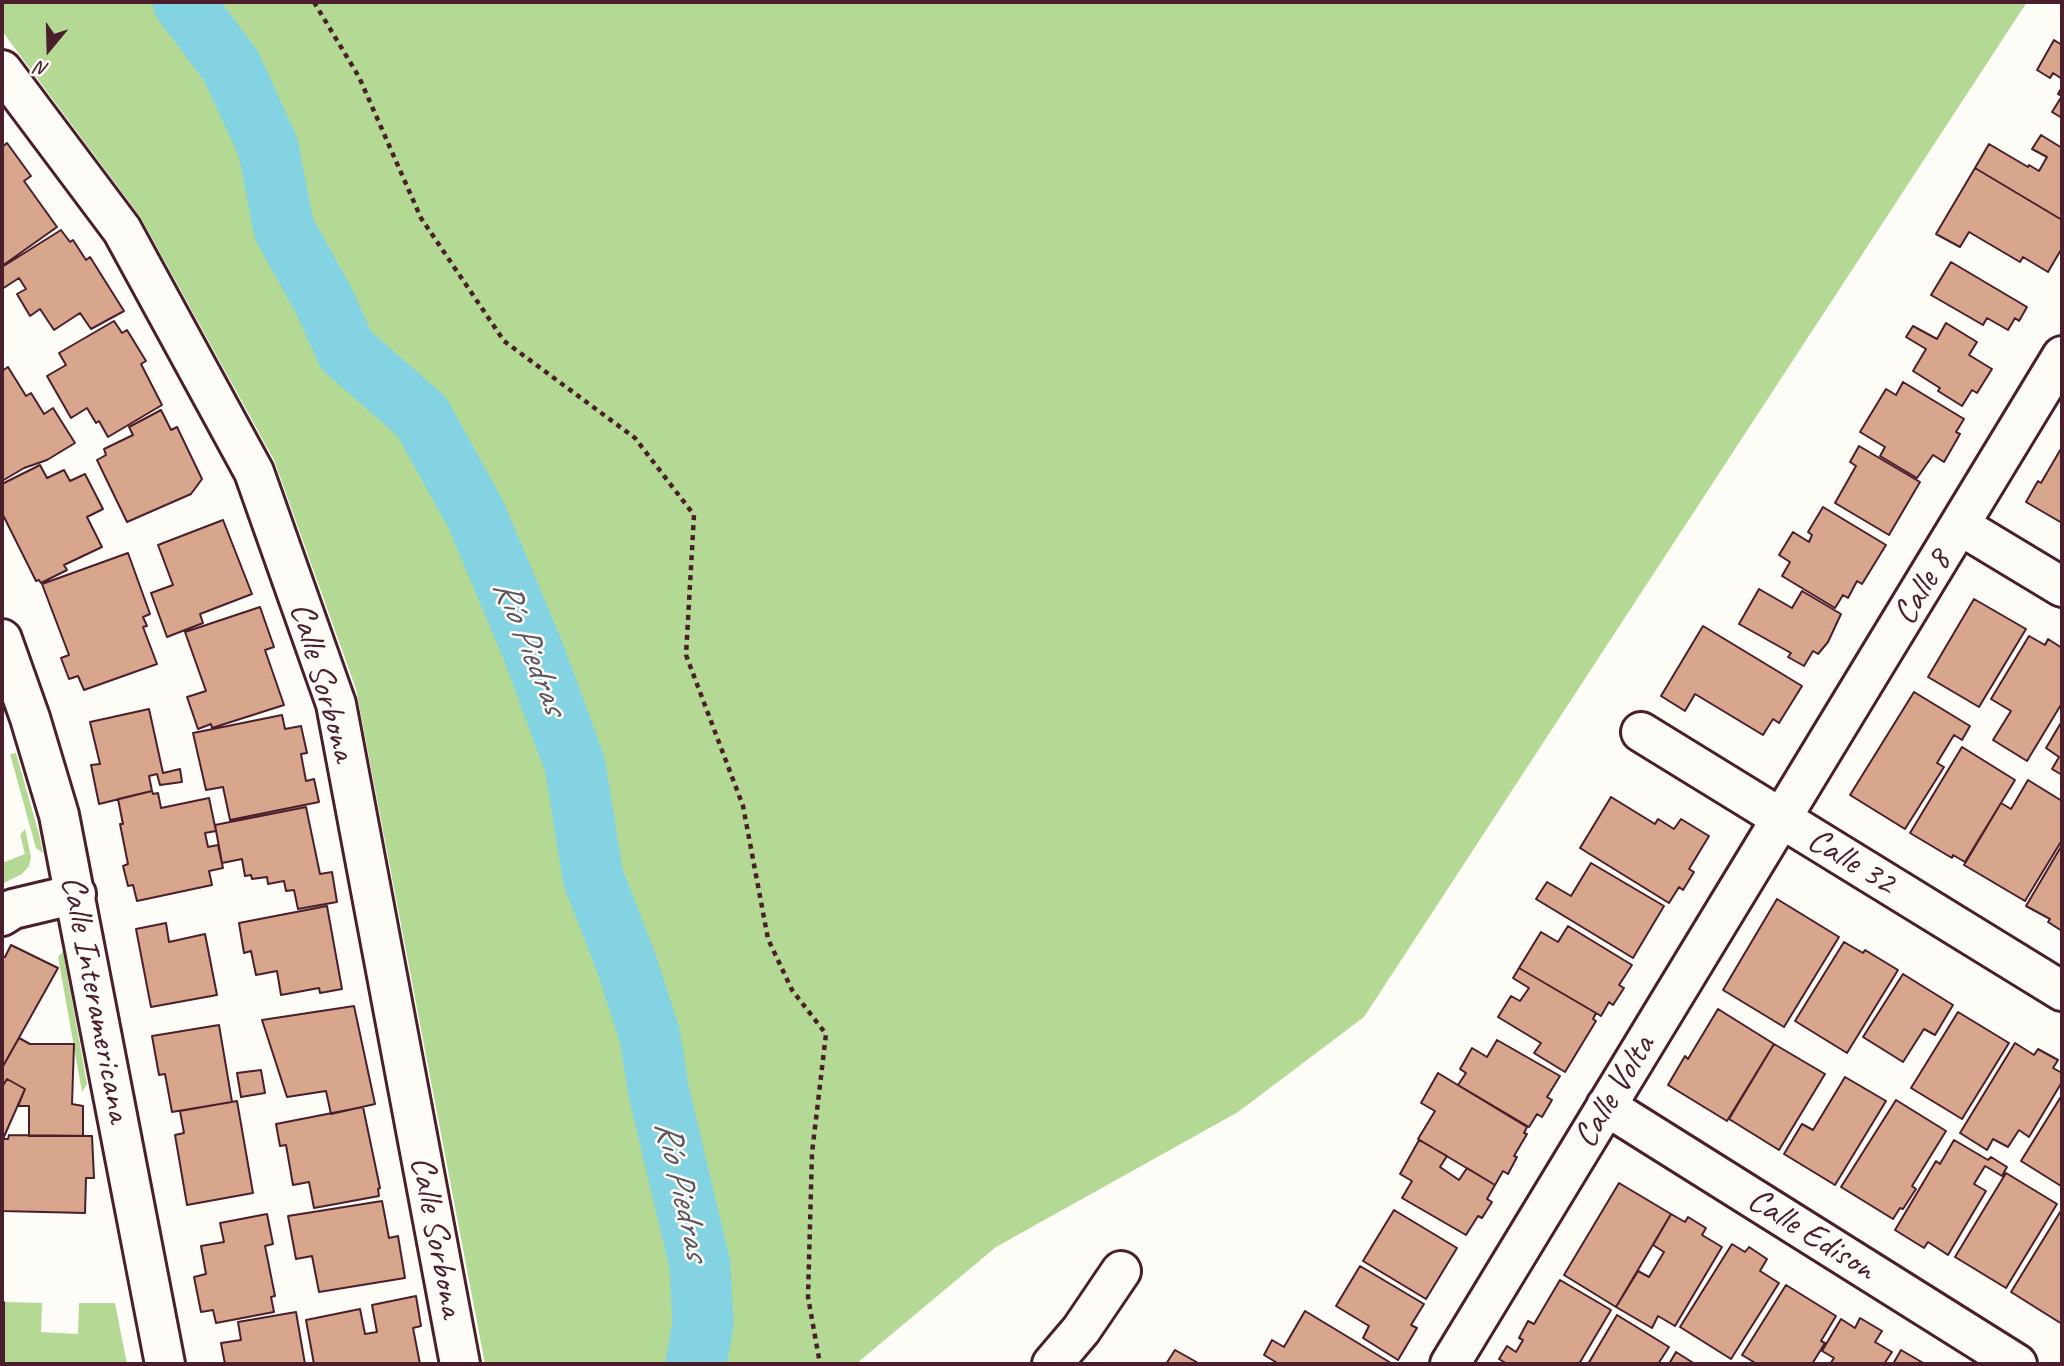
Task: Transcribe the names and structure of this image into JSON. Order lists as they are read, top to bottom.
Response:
{
  "streets": {
    "street": [
      "Calle 8",
      "Calle Sorbona",
      "Calle 32",
      "Calle Interamericana",
      "Calle Volta",
      "Calle Edison"
    ]
  },
  "crossings": [
    ["Calle 8", "Calle 32"],
    ["Calle 8", "Calle Volta"],
    ["Calle 32", "Calle Volta"],
    ["Calle Volta", "Calle Edison"]
  ],
  "water": ["Río Piedras"],
  "north": "bottom"
}
